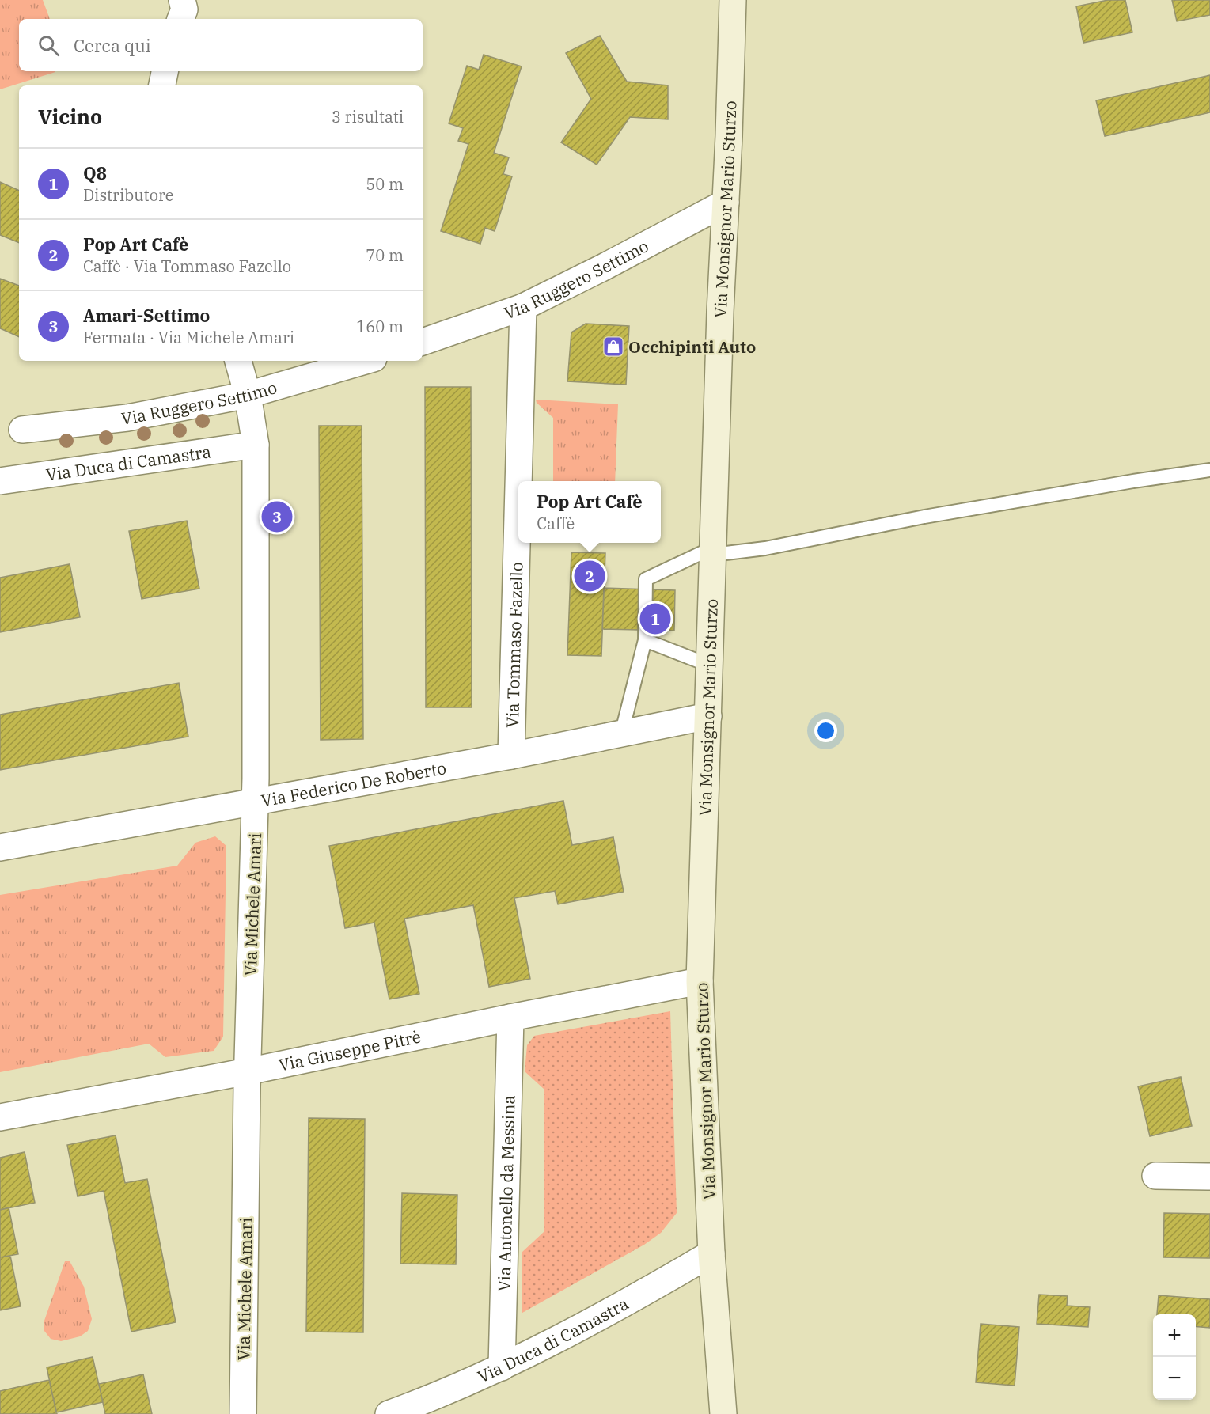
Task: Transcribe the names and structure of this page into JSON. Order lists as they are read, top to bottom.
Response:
{
  "streets": {
    "main road": ["Via Monsignor Mario Sturzo"],
    "street": [
      "Via Ruggero Settimo",
      "Via Duca di Camastra",
      "Via Tommaso Fazello",
      "Via Federico De Roberto",
      "Via Michele Amari",
      "Via Giuseppe Pitrè",
      "Via Antonello da Messina"
    ]
  },
  "crossings": [
    ["Via Monsignor Mario Sturzo", "Via Ruggero Settimo"],
    ["Via Monsignor Mario Sturzo", "Via Duca di Camastra"],
    ["Via Monsignor Mario Sturzo", "Via Federico De Roberto"],
    ["Via Monsignor Mario Sturzo", "Via Giuseppe Pitrè"],
    ["Via Ruggero Settimo", "Via Tommaso Fazello"],
    ["Via Ruggero Settimo", "Via Michele Amari"],
    ["Via Duca di Camastra", "Via Michele Amari"],
    ["Via Duca di Camastra", "Via Antonello da Messina"],
    ["Via Tommaso Fazello", "Via Federico De Roberto"],
    ["Via Federico De Roberto", "Via Michele Amari"],
    ["Via Michele Amari", "Via Giuseppe Pitrè"],
    ["Via Giuseppe Pitrè", "Via Antonello da Messina"]
  ],
  "places": {
    "shop": ["Occhipinti Auto"]
  },
  "page": {
    "search": "Cerca qui",
    "heading": ["Vicino", "3 risultati"],
    "list": [
      {
        "mark": "1",
        "name": "Q8",
        "note": "Distributore",
        "value": "50 m"
      },
      {
        "mark": "2",
        "name": "Pop Art Cafè",
        "note": "Caffè · Via Tommaso Fazello",
        "value": "70 m"
      },
      {
        "mark": "3",
        "name": "Amari-Settimo",
        "note": "Fermata · Via Michele Amari",
        "value": "160 m"
      }
    ],
    "popup": ["Pop Art Cafè", "Caffè"],
    "pins": ["3", "2", "1"],
    "map_buttons": ["+", "−"]
  }
}
